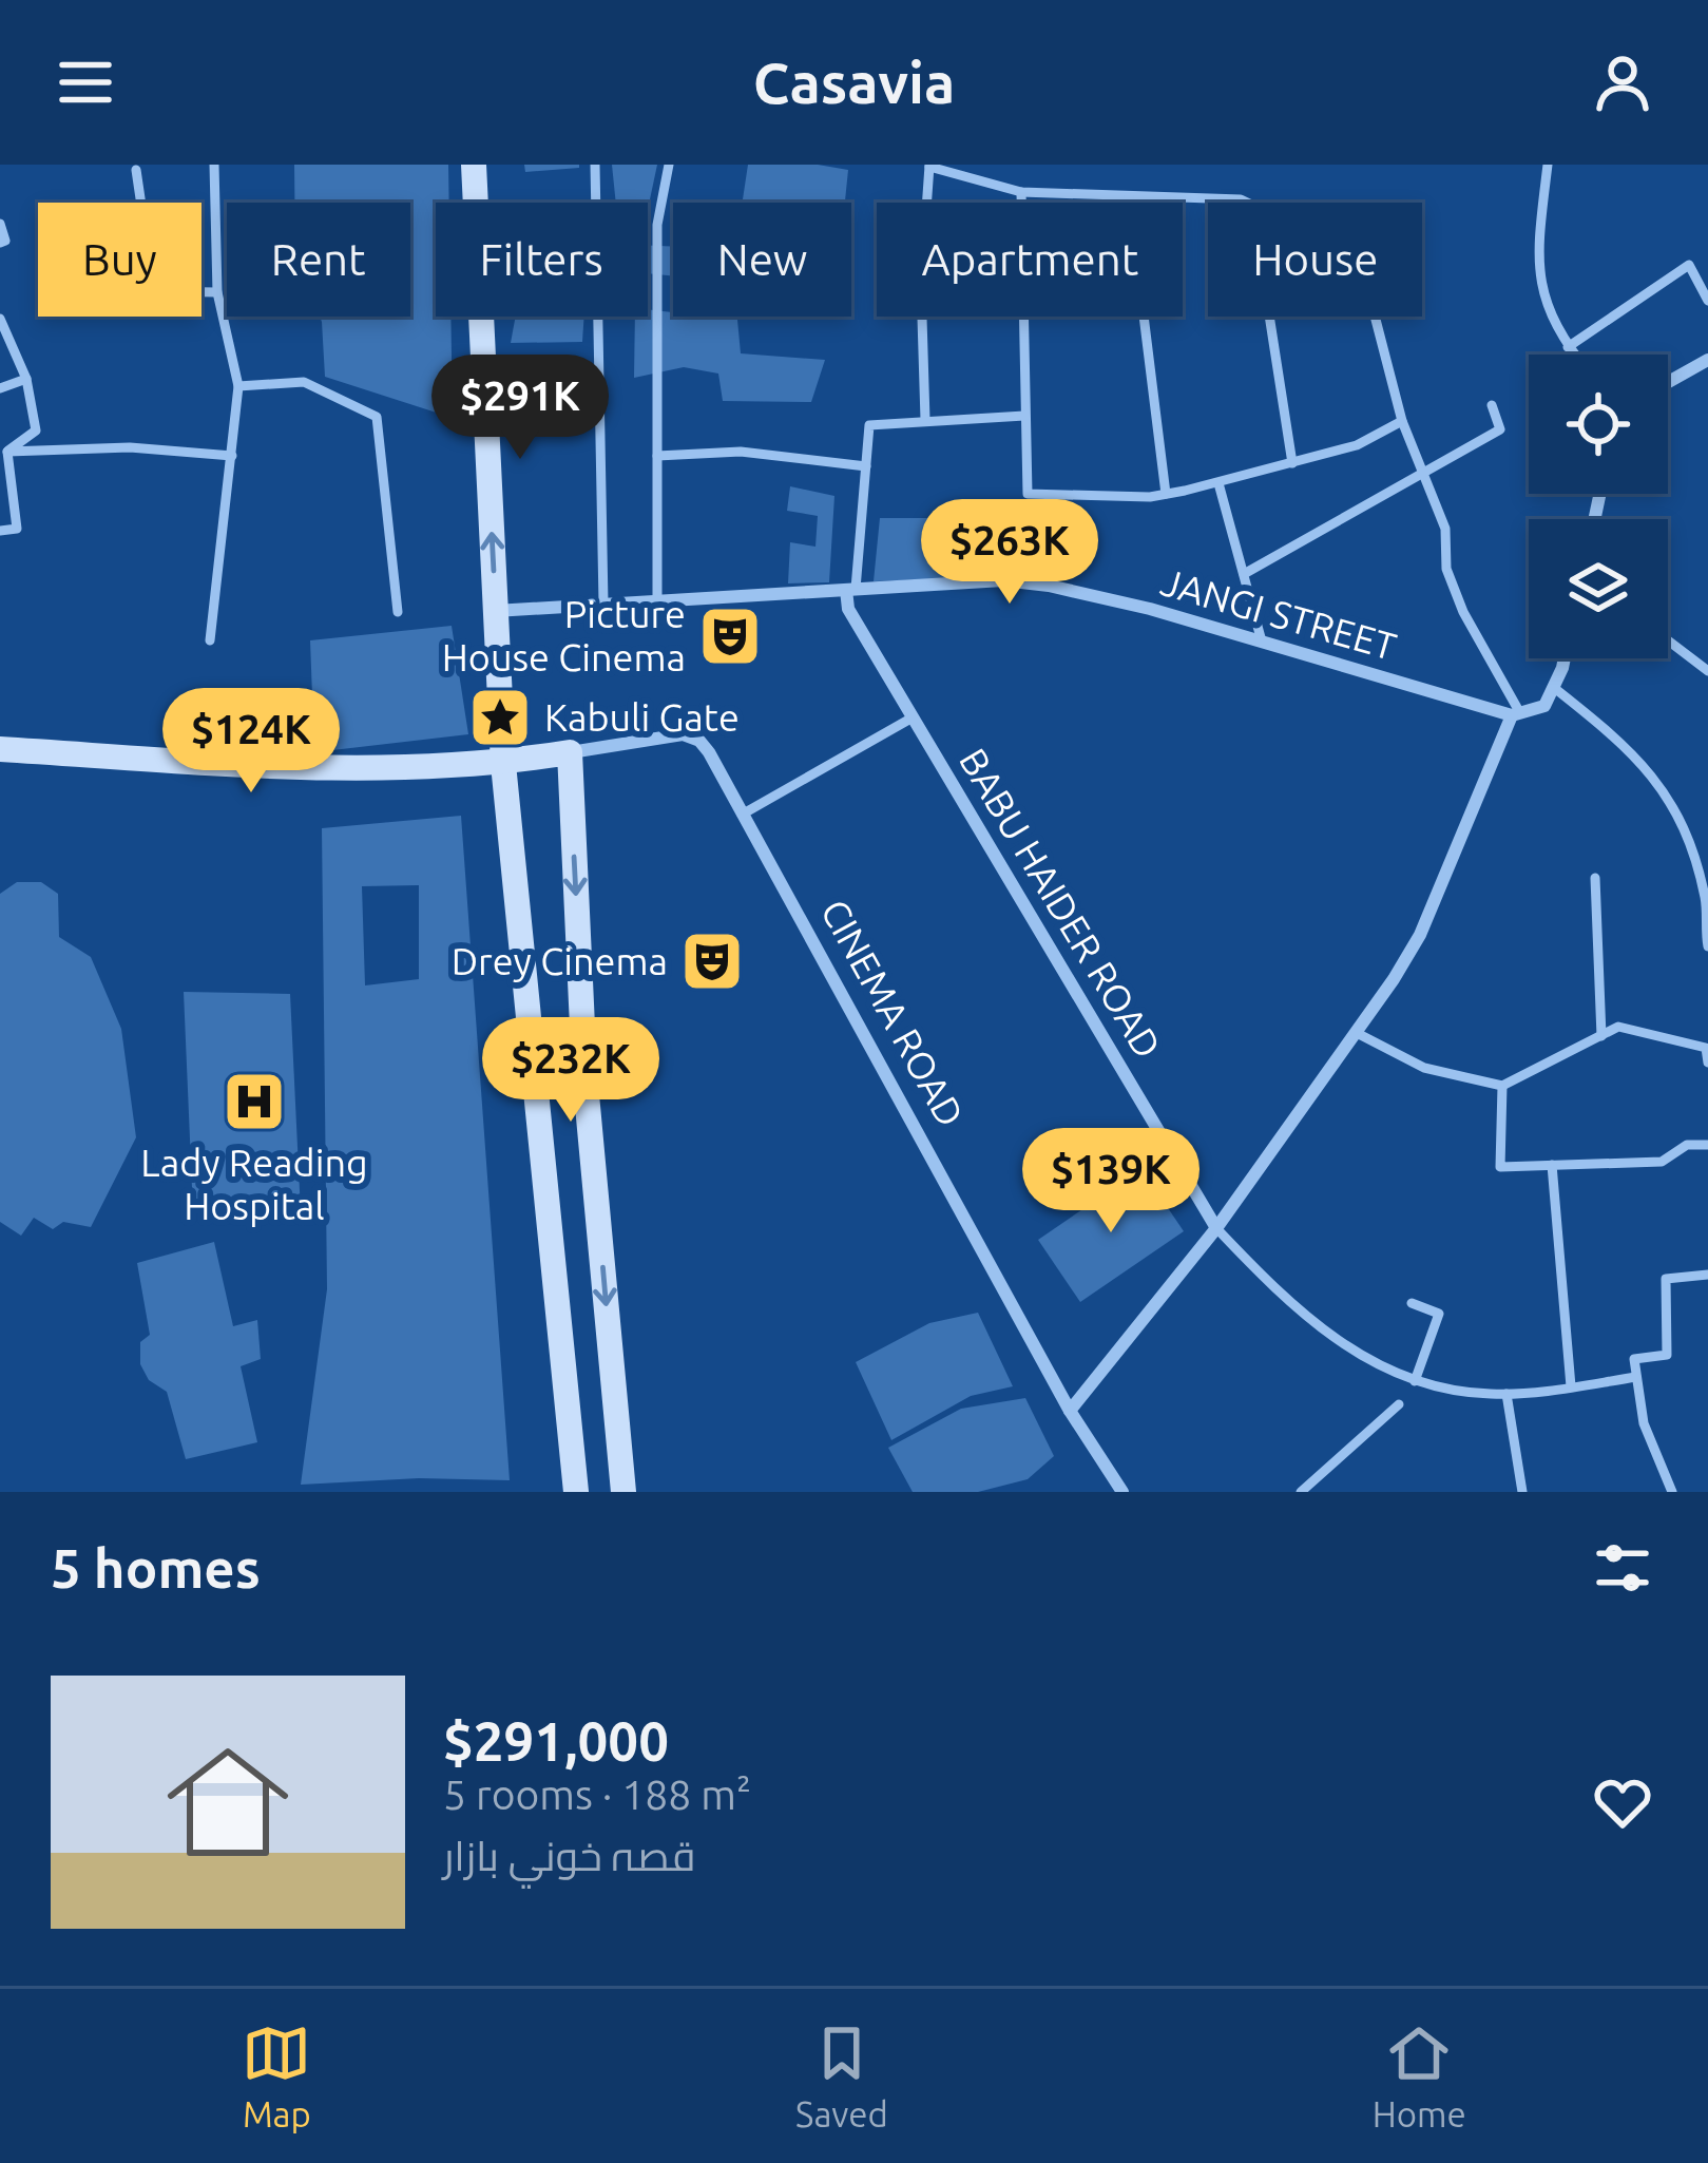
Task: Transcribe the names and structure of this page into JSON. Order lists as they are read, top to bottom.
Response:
{
  "streets": {
    "street": ["JANGI STREET", "BABU HAIDER ROAD", "CINEMA ROAD"]
  },
  "crossings": [
    ["JANGI STREET", "BABU HAIDER ROAD"]
  ],
  "places": {
    "theatre": ["Picture House Cinema", "Drey Cinema"],
    "place": ["Kabuli Gate"],
    "hospital": ["Lady Reading Hospital"]
  },
  "page": {
    "header": "Casavia",
    "chip": [
      "Buy",
      "Rent",
      "Filters",
      "New",
      "Apartment",
      "House"
    ],
    "price": [
      "$291K",
      "$263K",
      "$124K",
      "$232K",
      "$139K"
    ],
    "heading": "5 homes",
    "list": [
      {
        "name": "$291,000",
        "note": "5 rooms · 188 m² · قصہ خوني بازار"
      }
    ],
    "tabs": ["Map", "Saved", "Home"]
  }
}
